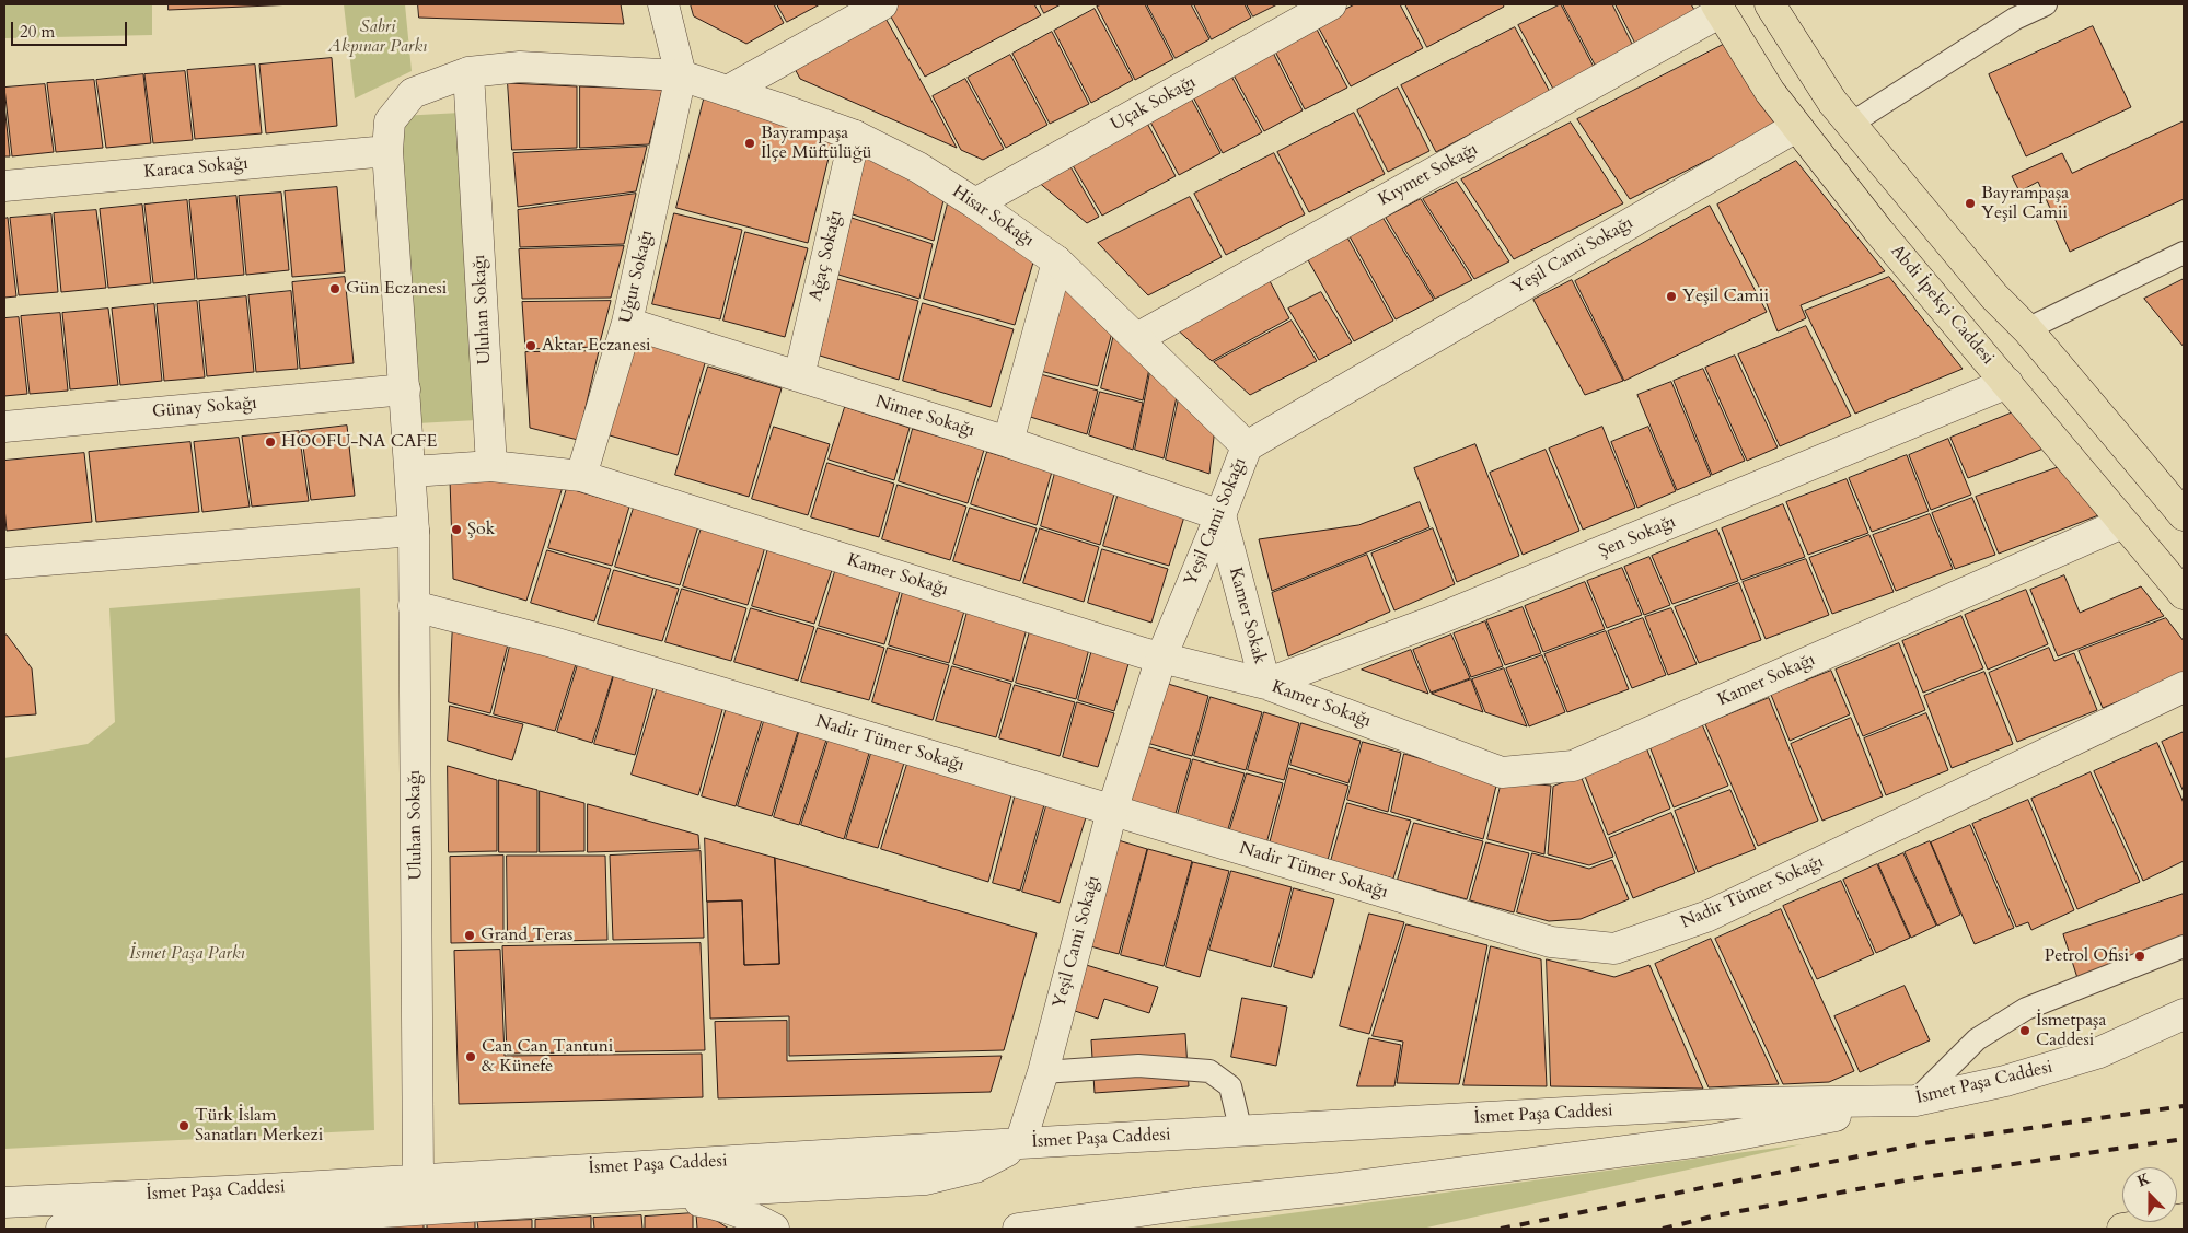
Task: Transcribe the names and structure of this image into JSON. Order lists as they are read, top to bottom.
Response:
{
  "streets": {
    "main road": ["Abdi İpekçi Caddesi"],
    "street": [
      "Uçak Sokağı",
      "Karaca Sokağı",
      "Kıymet Sokağı",
      "Hisar Sokağı",
      "Ağaç Sokağı",
      "Yeşil Cami Sokağı",
      "Uğur Sokağı",
      "Uluhan Sokağı",
      "Günay Sokağı",
      "Nimet Sokağı",
      "Şen Sokağı",
      "Kamer Sokağı",
      "Kamer Sokak",
      "Nadir Tümer Sokağı",
      "İsmet Paşa Caddesi"
    ]
  },
  "crossings": [
    ["Uçak Sokağı", "Hisar Sokağı"],
    ["Karaca Sokağı", "Uluhan Sokağı"],
    ["Kıymet Sokağı", "Hisar Sokağı"],
    ["Kıymet Sokağı", "Abdi İpekçi Caddesi"],
    ["Hisar Sokağı", "Ağaç Sokağı"],
    ["Hisar Sokağı", "Yeşil Cami Sokağı"],
    ["Hisar Sokağı", "Uğur Sokağı"],
    ["Hisar Sokağı", "Uluhan Sokağı"],
    ["Ağaç Sokağı", "Nimet Sokağı"],
    ["Yeşil Cami Sokağı", "Abdi İpekçi Caddesi"],
    ["Yeşil Cami Sokağı", "Nimet Sokağı"],
    ["Yeşil Cami Sokağı", "Kamer Sokağı"],
    ["Yeşil Cami Sokağı", "Kamer Sokak"],
    ["Yeşil Cami Sokağı", "Nadir Tümer Sokağı"],
    ["Yeşil Cami Sokağı", "İsmet Paşa Caddesi"],
    ["Uğur Sokağı", "Uluhan Sokağı"],
    ["Uğur Sokağı", "Nimet Sokağı"],
    ["Uğur Sokağı", "Kamer Sokağı"],
    ["Abdi İpekçi Caddesi", "Şen Sokağı"],
    ["Abdi İpekçi Caddesi", "Kamer Sokağı"],
    ["Uluhan Sokağı", "Günay Sokağı"],
    ["Uluhan Sokağı", "Kamer Sokağı"],
    ["Uluhan Sokağı", "Nadir Tümer Sokağı"],
    ["Uluhan Sokağı", "İsmet Paşa Caddesi"],
    ["Nimet Sokağı", "Kamer Sokak"],
    ["Şen Sokağı", "Kamer Sokağı"],
    ["Şen Sokağı", "Kamer Sokak"],
    ["Kamer Sokağı", "Kamer Sokak"]
  ],
  "parks": ["Sabri Akpınar Parkı", "İsmet Paşa Parkı"],
  "places": [
    "Bayrampaşa İlçe Müftülüğü",
    "Bayrampaşa Yeşil Camii",
    "Gün Eczanesi",
    "Yeşil Camii",
    "Aktar Eczanesi",
    "HOOFU-NA CAFE",
    "Şok",
    "Grand Teras",
    "Petrol Ofisi",
    "İsmetpaşa Caddesi",
    "Can Can Tantuni & Künefe",
    "Türk İslam Sanatları Merkezi"
  ],
  "scale_bar": "20 m",
  "north": "top"
}
